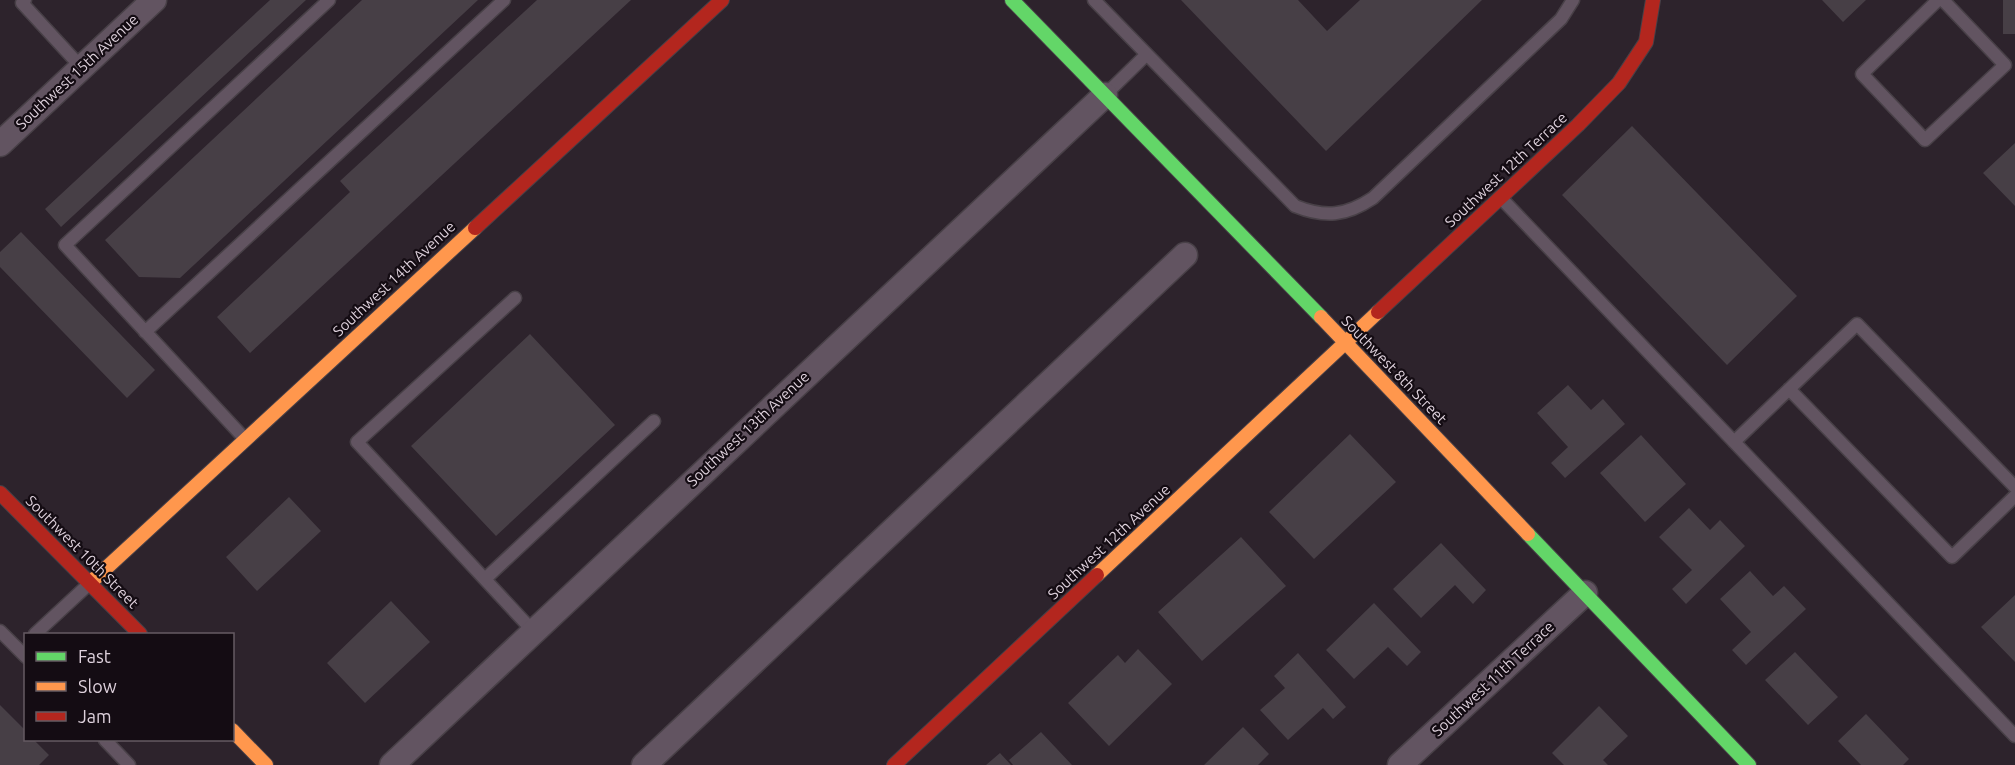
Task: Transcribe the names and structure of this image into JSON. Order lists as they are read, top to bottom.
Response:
{
  "streets": {
    "street": [
      "Southwest 15th Avenue",
      "Southwest 12th Terrace",
      "Southwest 14th Avenue",
      "Southwest 8th Street",
      "Southwest 13th Avenue",
      "Southwest 12th Avenue",
      "Southwest 10th Street",
      "Southwest 11th Terrace"
    ]
  },
  "crossings": [
    ["Southwest 12th Terrace", "Southwest 8th Street"],
    ["Southwest 12th Terrace", "Southwest 12th Avenue"],
    ["Southwest 14th Avenue", "Southwest 10th Street"],
    ["Southwest 8th Street", "Southwest 13th Avenue"],
    ["Southwest 8th Street", "Southwest 12th Avenue"],
    ["Southwest 8th Street", "Southwest 11th Terrace"]
  ],
  "legend": ["Fast", "Slow", "Jam"]
}
